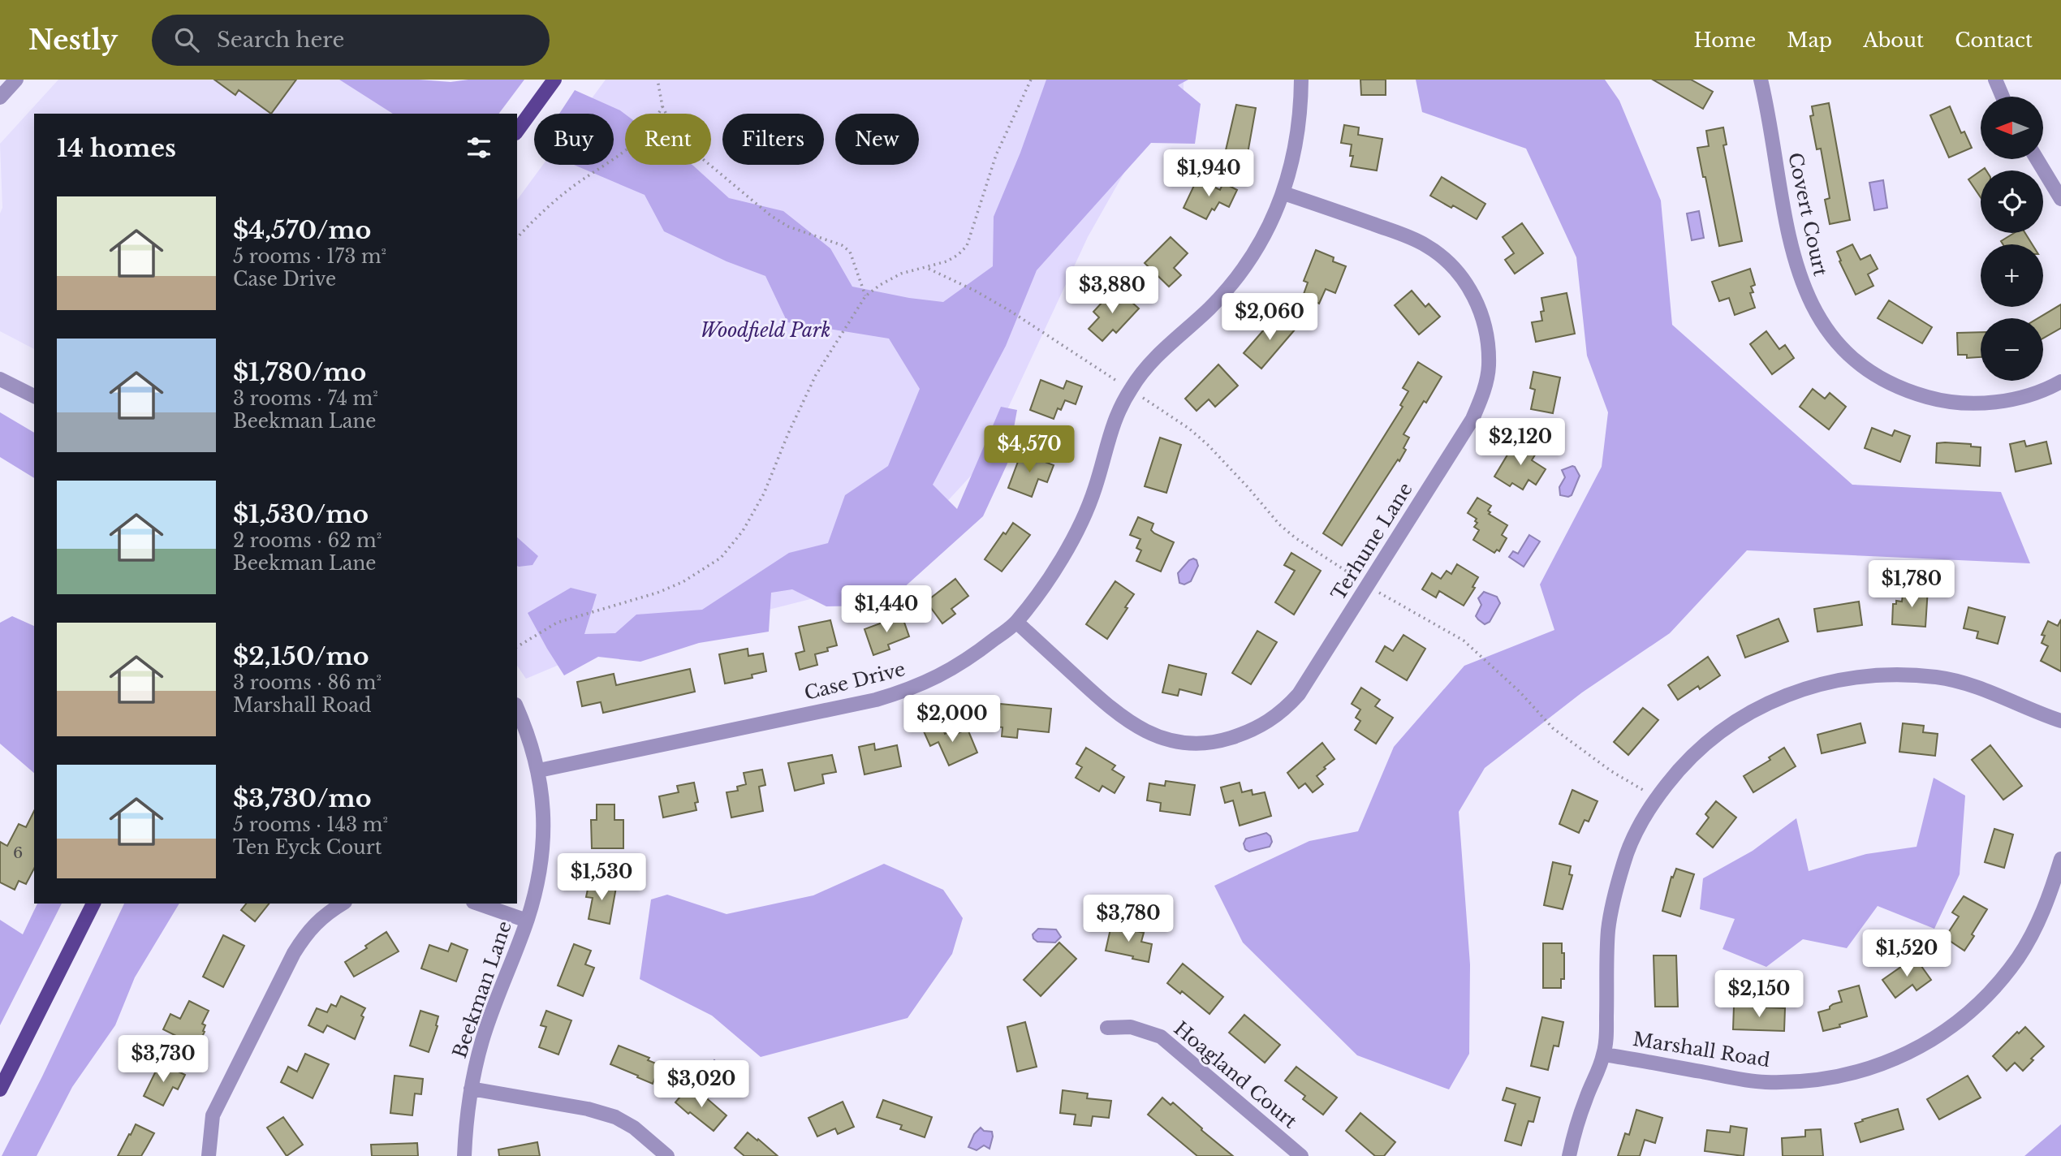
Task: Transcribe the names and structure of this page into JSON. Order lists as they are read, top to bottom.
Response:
{
  "streets": {
    "street": [
      "Covert Court",
      "Terhune Lane",
      "Case Drive",
      "Beekman Lane",
      "Marshall Road",
      "Hoagland Court"
    ]
  },
  "crossings": [
    ["Terhune Lane", "Case Drive"],
    ["Case Drive", "Beekman Lane"]
  ],
  "parks": ["Woodfield Park"],
  "house_numbers": ["6"],
  "north": "left",
  "page": {
    "header": "Nestly",
    "search": "Search here",
    "nav": [
      "Home",
      "Map",
      "About",
      "Contact"
    ],
    "map_buttons": ["+", "−"],
    "chip": [
      "Buy",
      "Rent",
      "Filters",
      "New"
    ],
    "heading": "14 homes",
    "price": [
      "$1,940",
      "$3,880",
      "$2,060",
      "$2,120",
      "$4,570",
      "$1,780",
      "$1,440",
      "$2,000",
      "$1,530",
      "$3,780",
      "$1,520",
      "$2,150",
      "$3,730",
      "$3,020"
    ],
    "list": [
      {
        "name": "$4,570/mo",
        "note": "5 rooms · 173 m² · Case Drive"
      },
      {
        "name": "$1,780/mo",
        "note": "3 rooms · 74 m² · Beekman Lane"
      },
      {
        "name": "$1,530/mo",
        "note": "2 rooms · 62 m² · Beekman Lane"
      },
      {
        "name": "$2,150/mo",
        "note": "3 rooms · 86 m² · Marshall Road"
      },
      {
        "name": "$3,730/mo",
        "note": "5 rooms · 143 m² · Ten Eyck Court"
      }
    ]
  }
}
